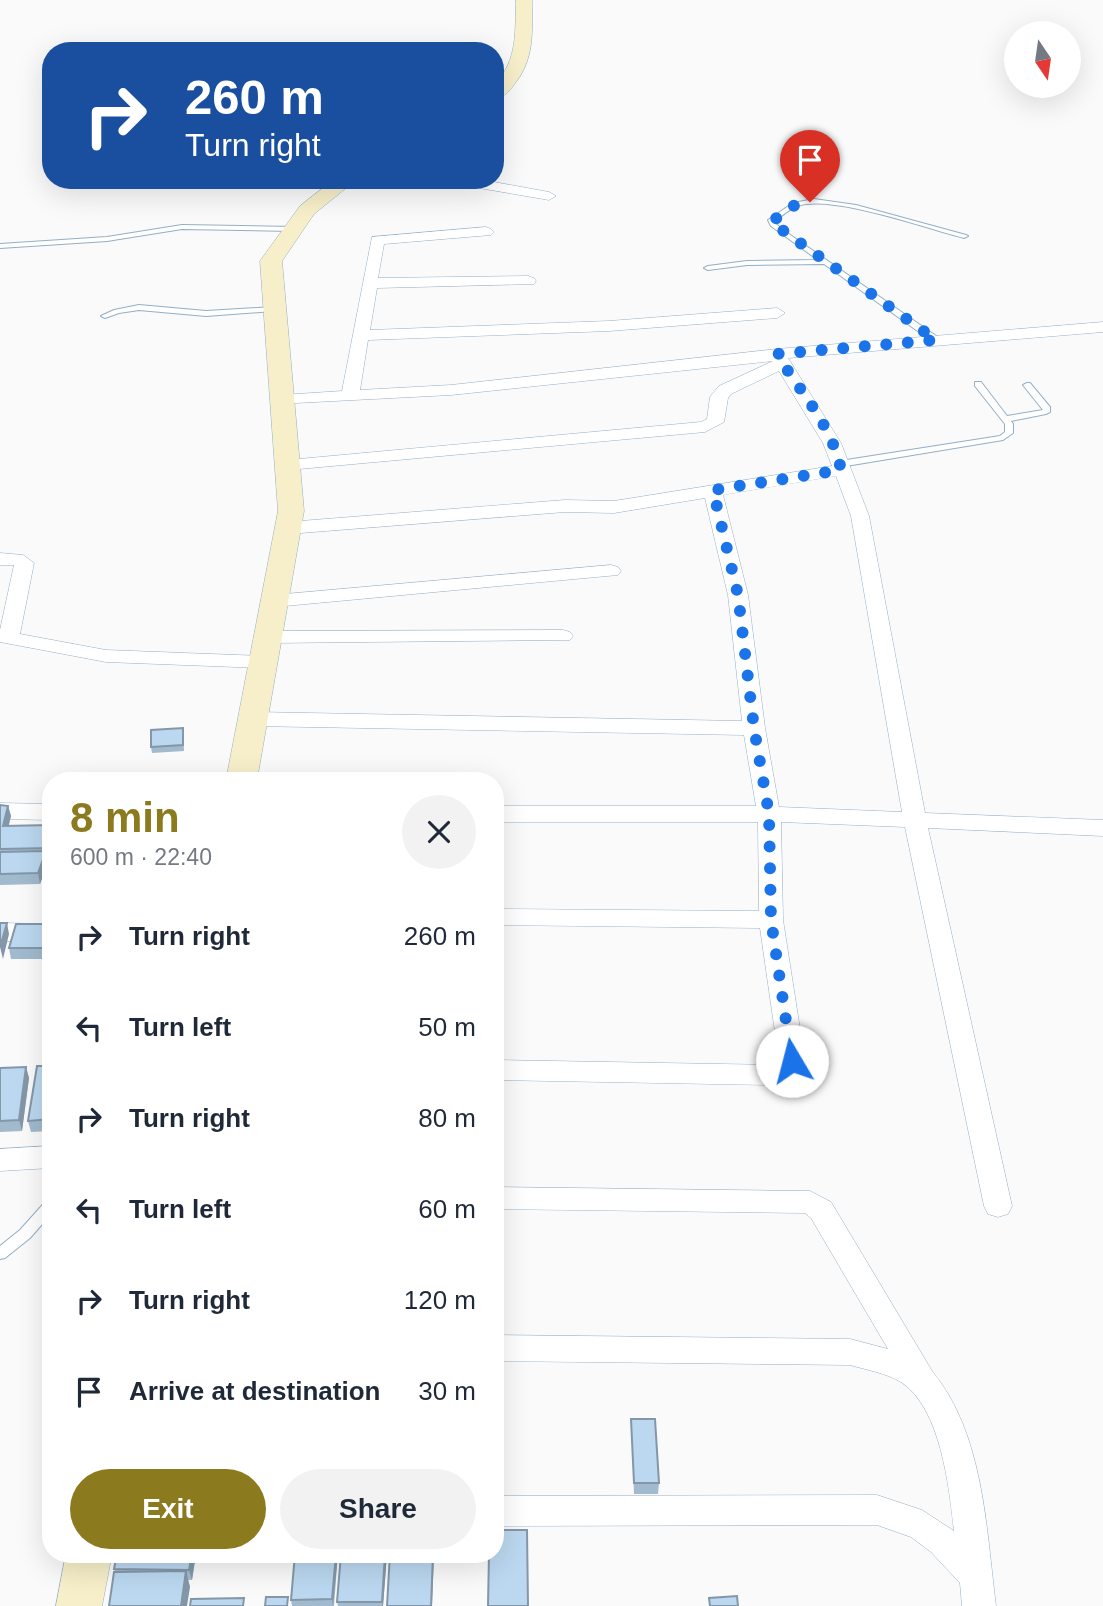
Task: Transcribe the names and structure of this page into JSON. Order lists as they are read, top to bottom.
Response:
{
  "north": "bottom",
  "page": {
    "turn": ["260 m", "Turn right"],
    "heading": ["8 min", "600 m · 22:40"],
    "list": [
      {
        "name": "Turn right",
        "value": "260 m"
      },
      {
        "name": "Turn left",
        "value": "50 m"
      },
      {
        "name": "Turn right",
        "value": "80 m"
      },
      {
        "name": "Turn left",
        "value": "60 m"
      },
      {
        "name": "Turn right",
        "value": "120 m"
      },
      {
        "name": "Arrive at destination",
        "value": "30 m"
      }
    ],
    "buttons": ["Exit", "Share"]
  }
}
